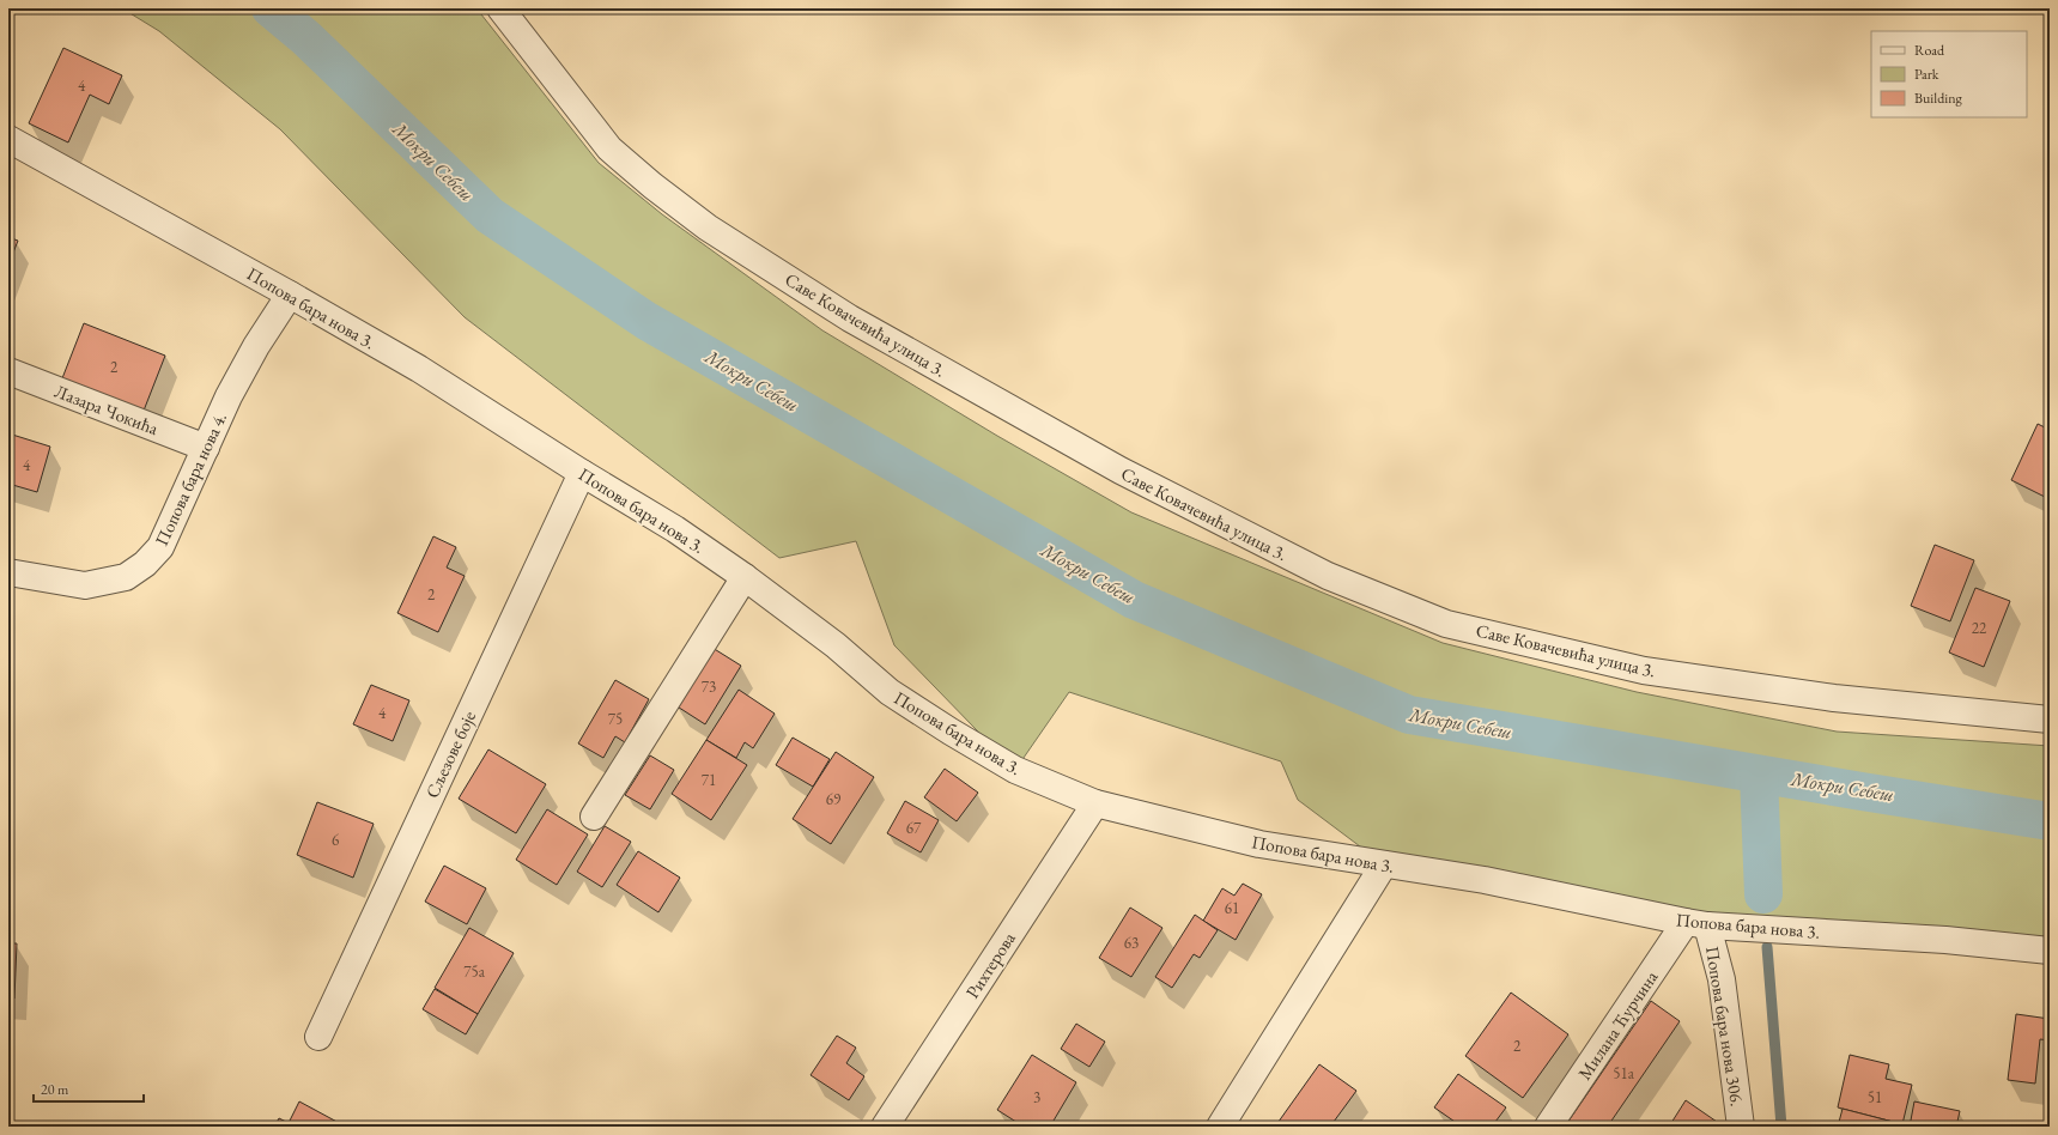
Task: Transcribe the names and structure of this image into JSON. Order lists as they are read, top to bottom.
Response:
{
  "streets": {
    "street": [
      "Попова бара нова 3.",
      "Саве Ковачевића улица 3.",
      "Лазара Чокића",
      "Попова бара нова 4.",
      "Сљезове боје",
      "Рихтерова",
      "Милана Ћурчина",
      "Попова бара нова 306."
    ]
  },
  "crossings": [
    ["Попова бара нова 3.", "Попова бара нова 4."],
    ["Попова бара нова 3.", "Сљезове боје"],
    ["Попова бара нова 3.", "Рихтерова"],
    ["Попова бара нова 3.", "Милана Ћурчина"],
    ["Попова бара нова 3.", "Попова бара нова 306."],
    ["Лазара Чокића", "Попова бара нова 4."],
    ["Милана Ћурчина", "Попова бара нова 306."]
  ],
  "water": ["Мокри Себеш"],
  "house_numbers": [
    "4",
    "2",
    "4",
    "2",
    "22",
    "73",
    "4",
    "75",
    "71",
    "69",
    "67",
    "6",
    "61",
    "63",
    "75a",
    "2",
    "51a",
    "3",
    "51"
  ],
  "legend": ["Road", "Park", "Building"],
  "scale_bar": "20 m"
}
